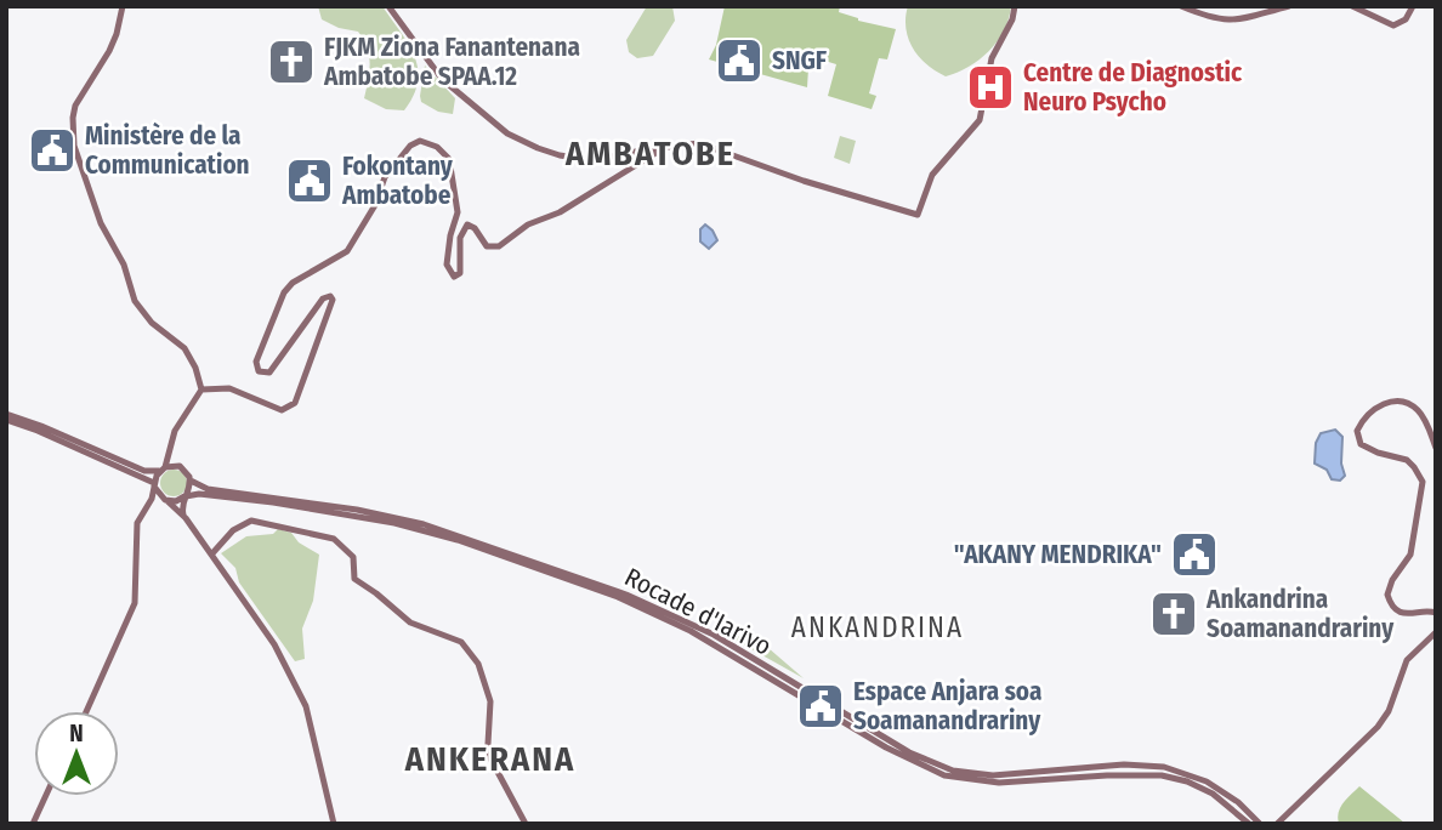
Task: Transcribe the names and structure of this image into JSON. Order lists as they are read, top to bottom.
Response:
{
  "streets": {
    "street": ["Rocade d'Iarivo"]
  },
  "districts": ["AMBATOBE", "ANKANDRINA", "ANKERANA"],
  "places": {
    "public building": [
      "SNGF",
      "Ministère de la Communication",
      "Fokontany Ambatobe",
      "\"AKANY MENDRIKA\"",
      "Espace Anjara soa Soamanandrariny"
    ],
    "church": ["FJKM Ziona Fanantenana Ambatobe SPAA.12", "Ankandrina Soamanandrariny"],
    "hospital": ["Centre de Diagnostic Neuro Psycho"]
  },
  "north": "top"
}
